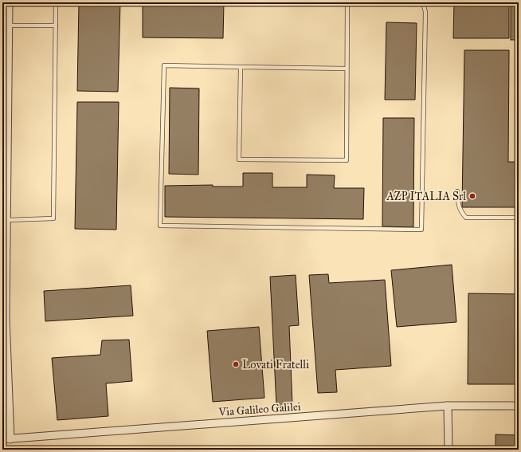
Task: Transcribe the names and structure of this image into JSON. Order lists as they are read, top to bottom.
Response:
{
  "streets": {
    "street": ["Via Galileo Galilei"]
  },
  "places": ["AZP ITALIA Srl", "Lovati Fratelli"]
}
